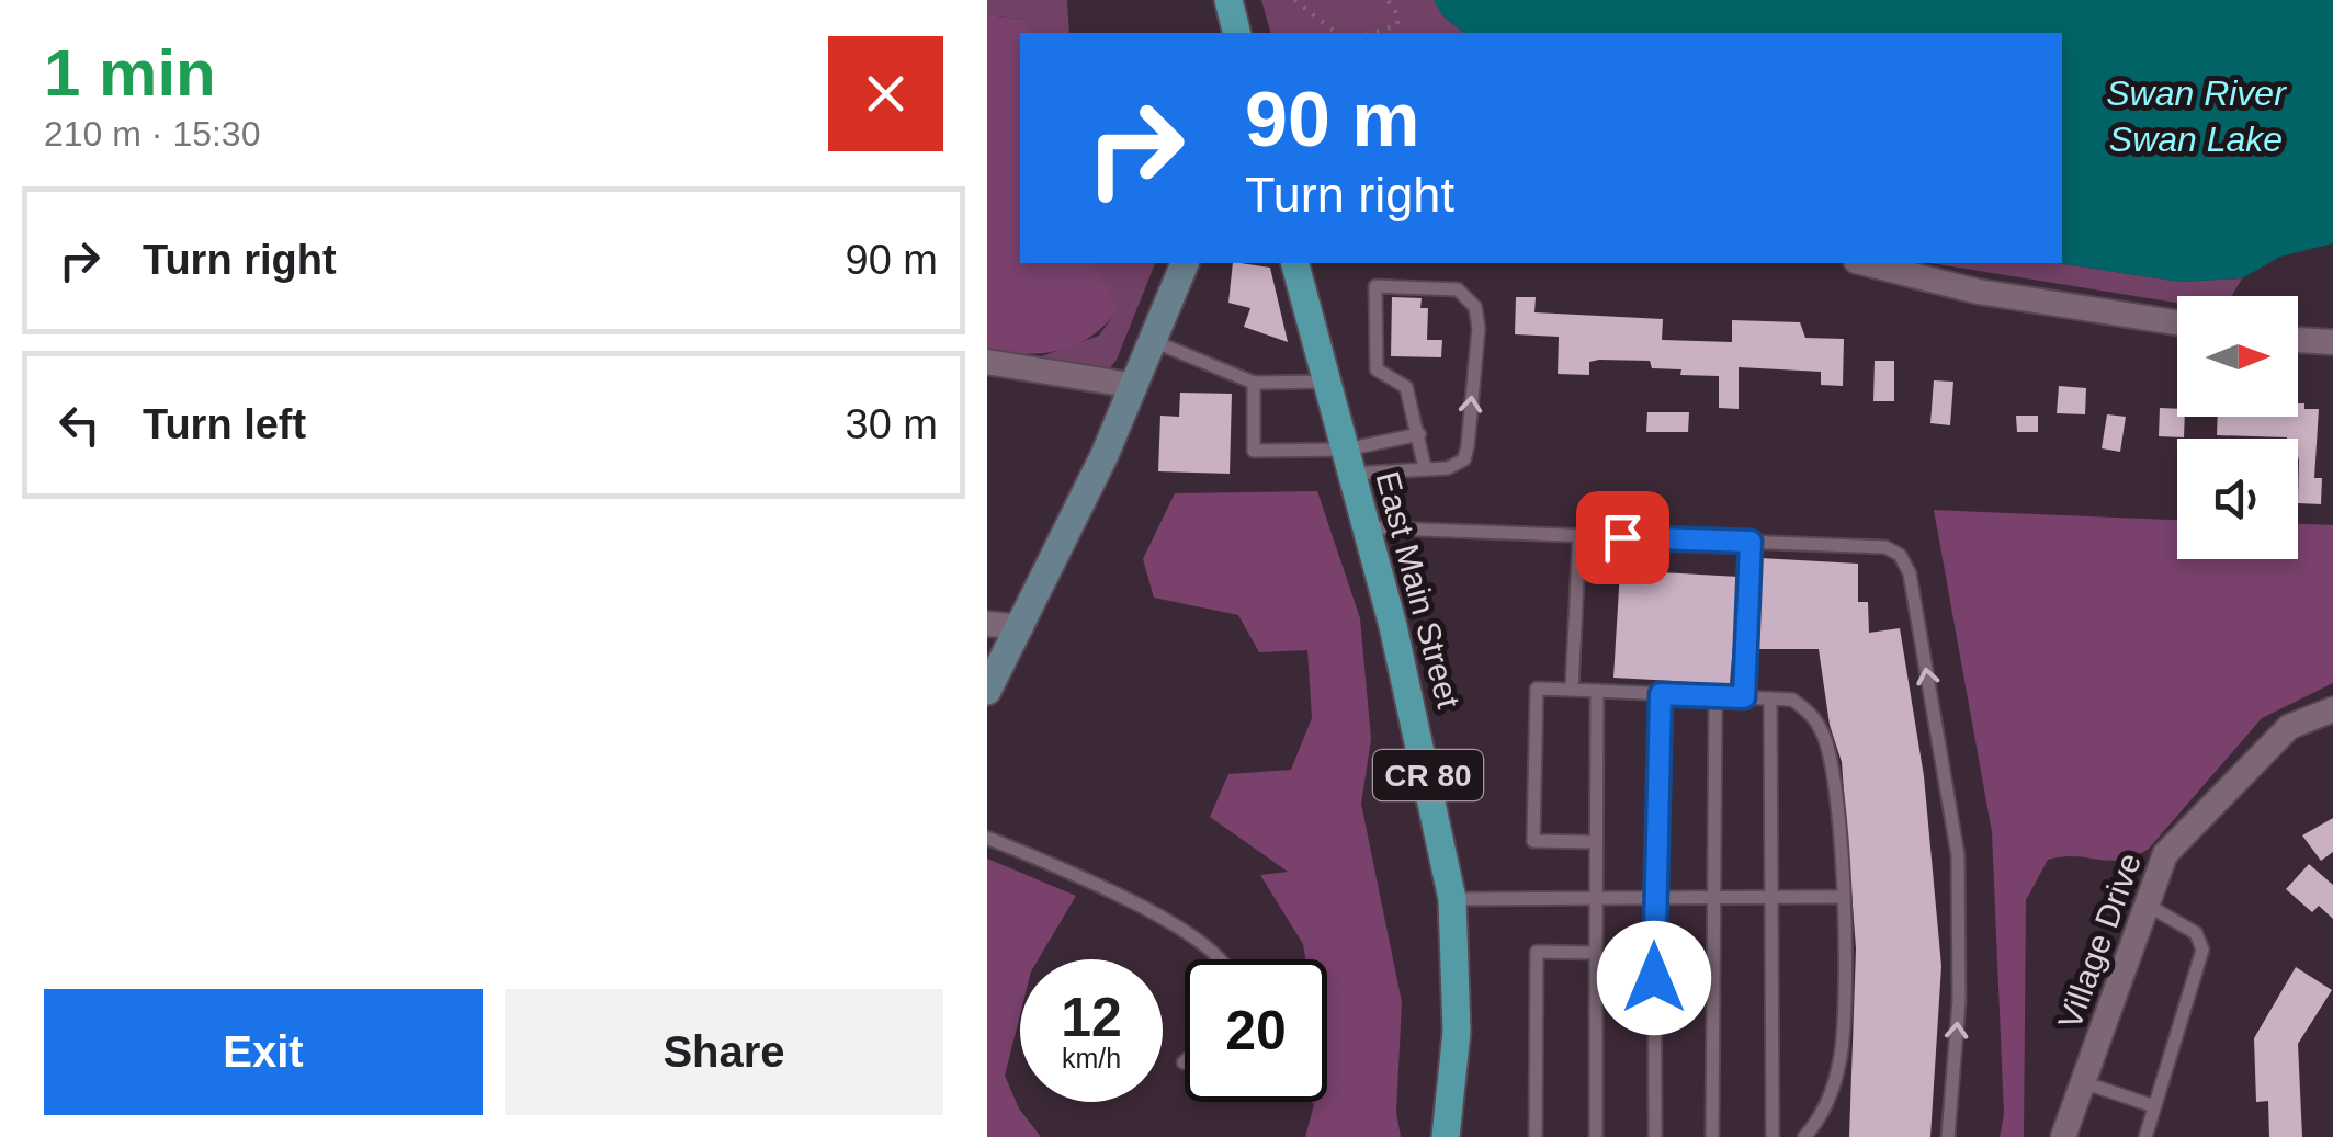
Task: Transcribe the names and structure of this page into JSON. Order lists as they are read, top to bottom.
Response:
{
  "streets": {
    "main road": ["East Main Street", "CR 80"],
    "street": ["Village Drive"]
  },
  "water": ["Swan River", "Swan Lake"],
  "north": "right",
  "page": {
    "heading": ["1 min", "210 m · 15:30"],
    "turn": ["90 m", "Turn right"],
    "list": [
      {
        "name": "Turn right",
        "value": "90 m"
      },
      {
        "name": "Turn left",
        "value": "30 m"
      }
    ],
    "speed": "12 km/h",
    "limit": "20",
    "buttons": ["Exit", "Share"]
  }
}
